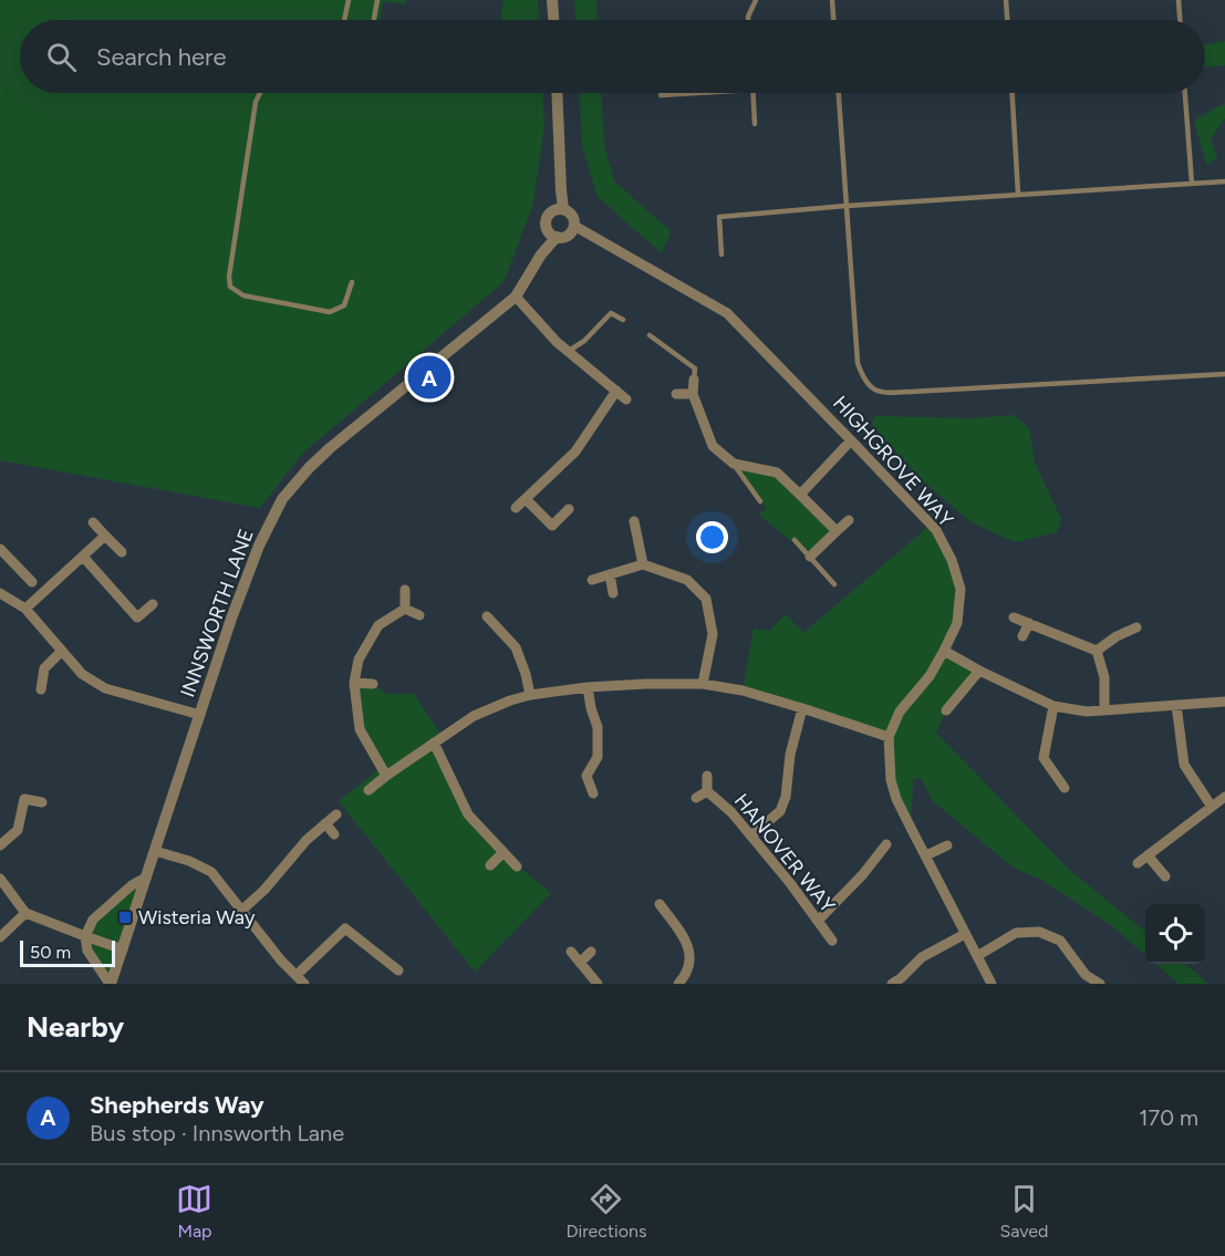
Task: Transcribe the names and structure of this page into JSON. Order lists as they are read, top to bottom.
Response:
{
  "streets": {
    "street": ["HIGHGROVE WAY", "INNSWORTH LANE", "HANOVER WAY"]
  },
  "crossings": [
    ["HIGHGROVE WAY", "INNSWORTH LANE"]
  ],
  "places": {
    "transit": ["Wisteria Way"]
  },
  "scale_bar": "50 m",
  "page": {
    "search": "Search here",
    "pins": "A",
    "scale": "50 m",
    "heading": "Nearby",
    "list": [
      {
        "mark": "A",
        "name": "Shepherds Way",
        "note": "Bus stop · Innsworth Lane",
        "value": "170 m"
      }
    ],
    "nav": ["Map", "Directions", "Saved"]
  }
}
